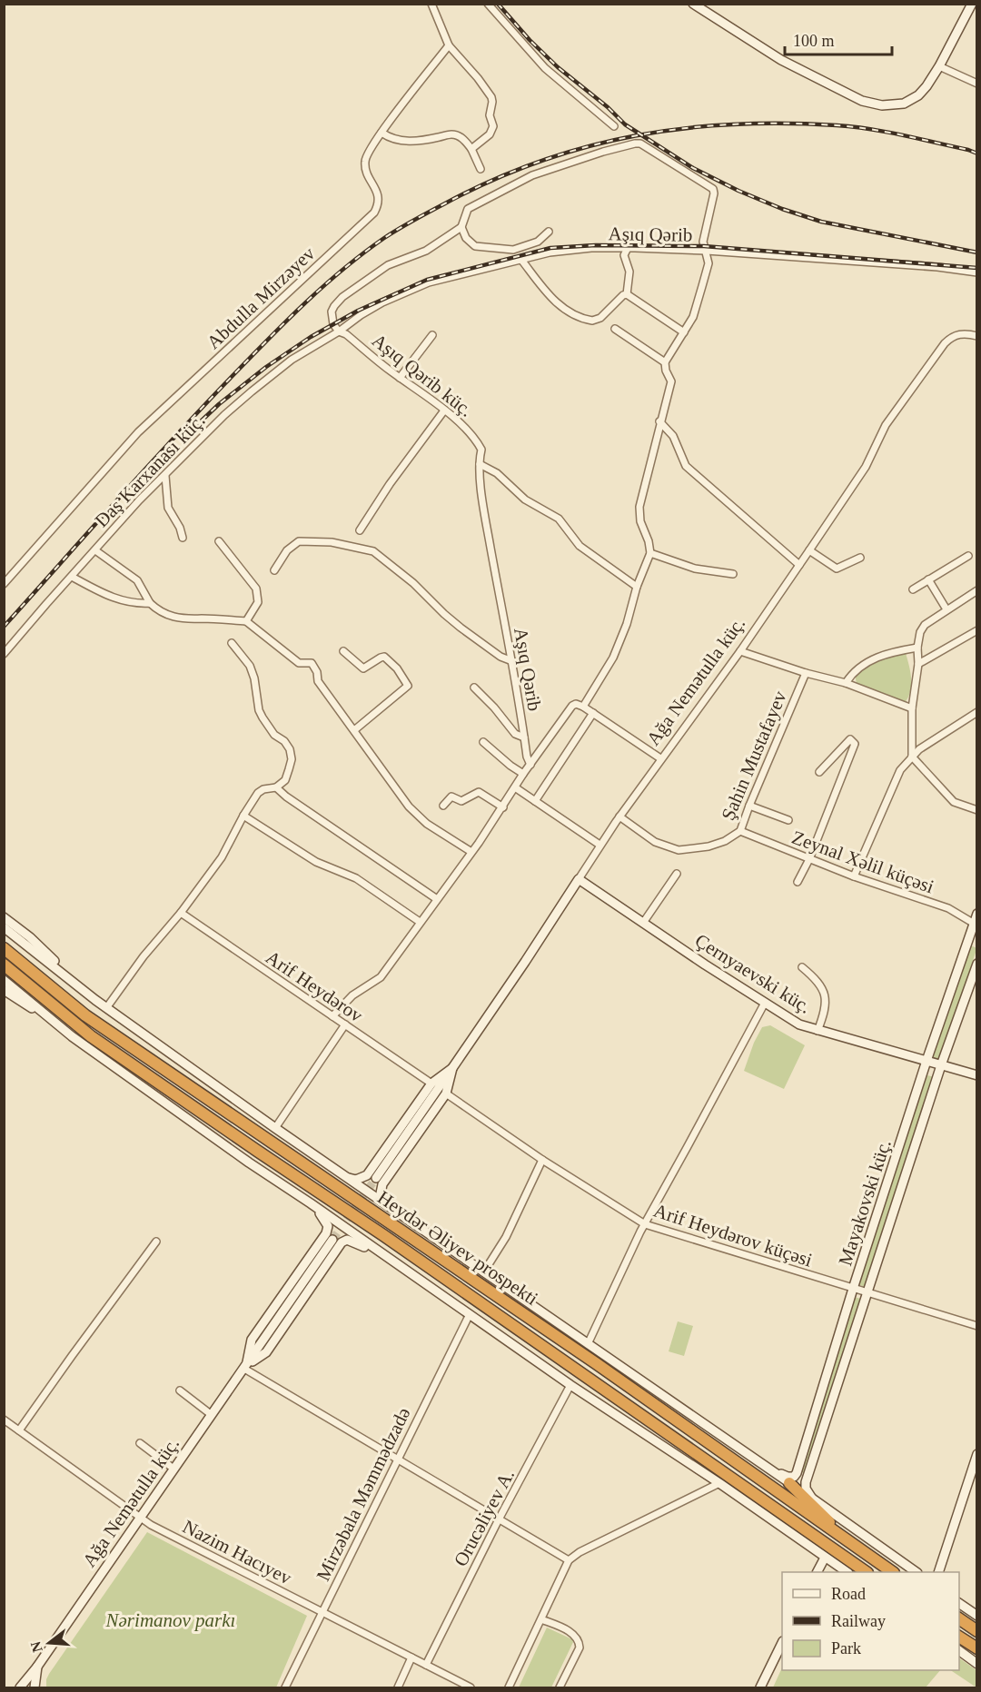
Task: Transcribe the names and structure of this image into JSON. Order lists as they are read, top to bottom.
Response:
{
  "streets": {
    "highway": ["Heydər Əliyev prospekti"],
    "street": [
      "Aşıq Qərib",
      "Abdulla Mirzəyev",
      "Aşıq Qərib küç.",
      "Daş Karxanası küç.",
      "Ağa Nemətulla küç.",
      "Şahin Mustafayev",
      "Zeynal Xəlil küçəsi",
      "Çernyaevski küç.",
      "Arif Heydərov",
      "Mayakovski küç.",
      "Arif Heydərov küçəsi",
      "Mirzəbala Məmmədzadə",
      "Orucəliyev A.",
      "Nazim Hacıyev"
    ]
  },
  "crossings": [
    ["Aşıq Qərib", "Aşıq Qərib küç."],
    ["Aşıq Qərib", "Daş Karxanası küç."],
    ["Aşıq Qərib küç.", "Daş Karxanası küç."],
    ["Ağa Nemətulla küç.", "Şahin Mustafayev"],
    ["Ağa Nemətulla küç.", "Çernyaevski küç."],
    ["Ağa Nemətulla küç.", "Arif Heydərov"],
    ["Ağa Nemətulla küç.", "Arif Heydərov küçəsi"],
    ["Ağa Nemətulla küç.", "Nazim Hacıyev"],
    ["Şahin Mustafayev", "Zeynal Xəlil küçəsi"],
    ["Zeynal Xəlil küçəsi", "Mayakovski küç."],
    ["Çernyaevski küç.", "Mayakovski küç."],
    ["Mayakovski küç.", "Arif Heydərov küçəsi"],
    ["Mirzəbala Məmmədzadə", "Nazim Hacıyev"],
    ["Orucəliyev A.", "Nazim Hacıyev"]
  ],
  "parks": ["Nərimanov parkı"],
  "legend": ["Road", "Railway", "Park"],
  "scale_bar": "100 m",
  "north": "left"
}
